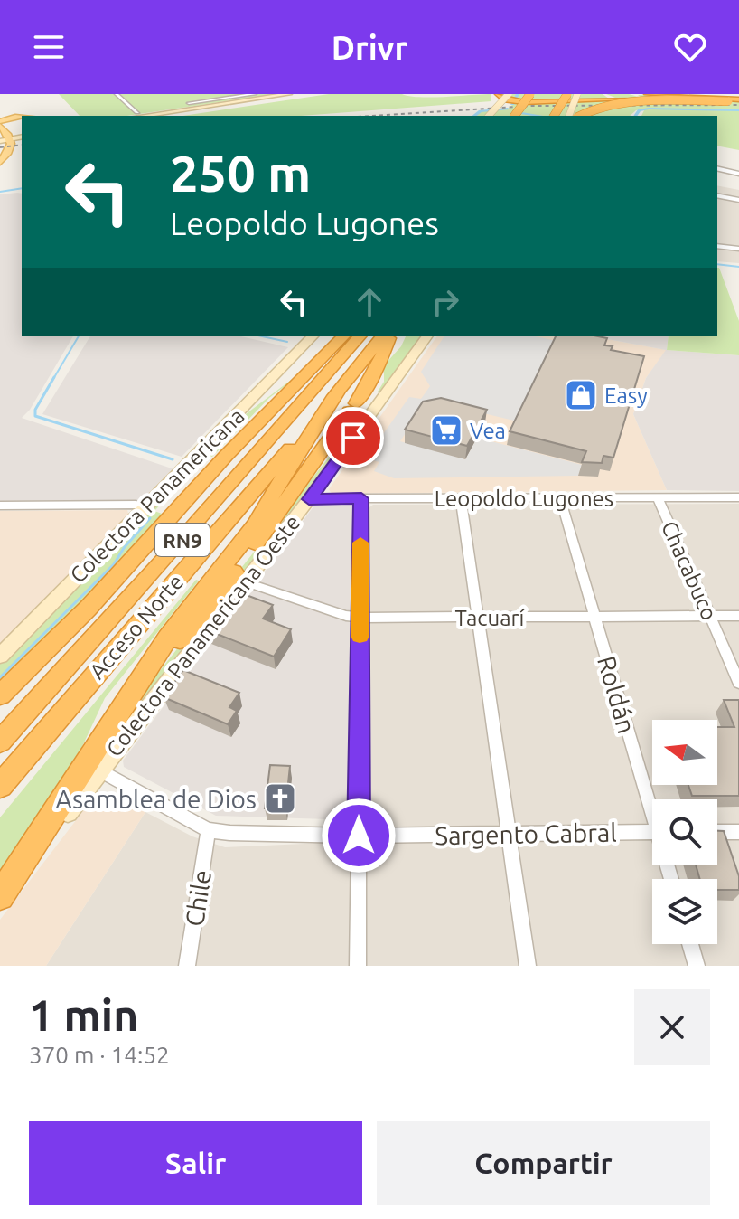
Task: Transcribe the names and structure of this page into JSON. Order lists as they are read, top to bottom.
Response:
{
  "streets": {
    "highway": ["RN9", "Acceso Norte"],
    "main road": ["Colectora Panamericana", "Colectora Panamericana Oeste"],
    "street": [
      "Leopoldo Lugones",
      "Chacabuco",
      "Tacuarí",
      "Roldán",
      "Sargento Cabral",
      "Chile"
    ]
  },
  "crossings": [
    ["Leopoldo Lugones", "Chacabuco"],
    ["Leopoldo Lugones", "Colectora Panamericana Oeste"],
    ["Leopoldo Lugones", "Roldán"],
    ["Chacabuco", "Tacuarí"],
    ["Tacuarí", "Colectora Panamericana Oeste"],
    ["Tacuarí", "Roldán"],
    ["Colectora Panamericana Oeste", "Sargento Cabral"],
    ["Sargento Cabral", "Chile"]
  ],
  "places": {
    "shop": ["Easy"],
    "supermarket": ["Vea"],
    "church": ["Asamblea de Dios"]
  },
  "north": "left",
  "page": {
    "header": "Drivr",
    "turn": ["250 m", "Leopoldo Lugones"],
    "heading": ["1 min", "370 m · 14:52"],
    "buttons": ["Salir", "Compartir"]
  }
}
